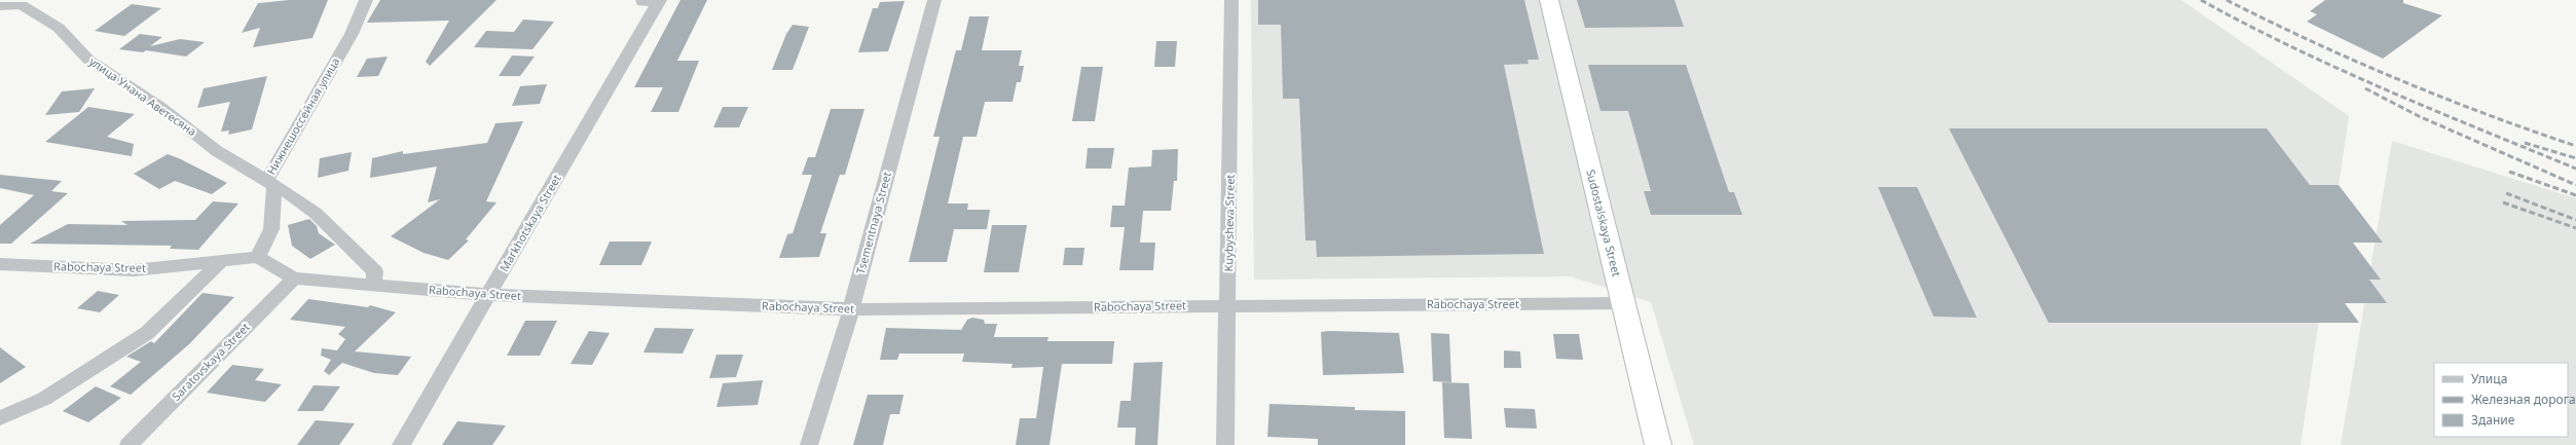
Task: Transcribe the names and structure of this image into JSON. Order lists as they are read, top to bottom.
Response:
{
  "streets": {
    "highway": ["Sudostalskaya Street"],
    "street": [
      "улица Унана Аветесяна",
      "Нижнешоссейная улица",
      "Markhotskaya Street",
      "Tsementnaya Street",
      "Kuybysheva Street",
      "Rabochaya Street",
      "Saratovskaya Street"
    ]
  },
  "crossings": [
    ["улица Унана Аветесяна", "Нижнешоссейная улица"],
    ["улица Унана Аветесяна", "Rabochaya Street"],
    ["Нижнешоссейная улица", "Rabochaya Street"],
    ["Markhotskaya Street", "Rabochaya Street"],
    ["Tsementnaya Street", "Rabochaya Street"],
    ["Kuybysheva Street", "Rabochaya Street"],
    ["Sudostalskaya Street", "Rabochaya Street"],
    ["Rabochaya Street", "Saratovskaya Street"]
  ],
  "legend": ["Улица", "Железная дорога", "Здание"]
}
